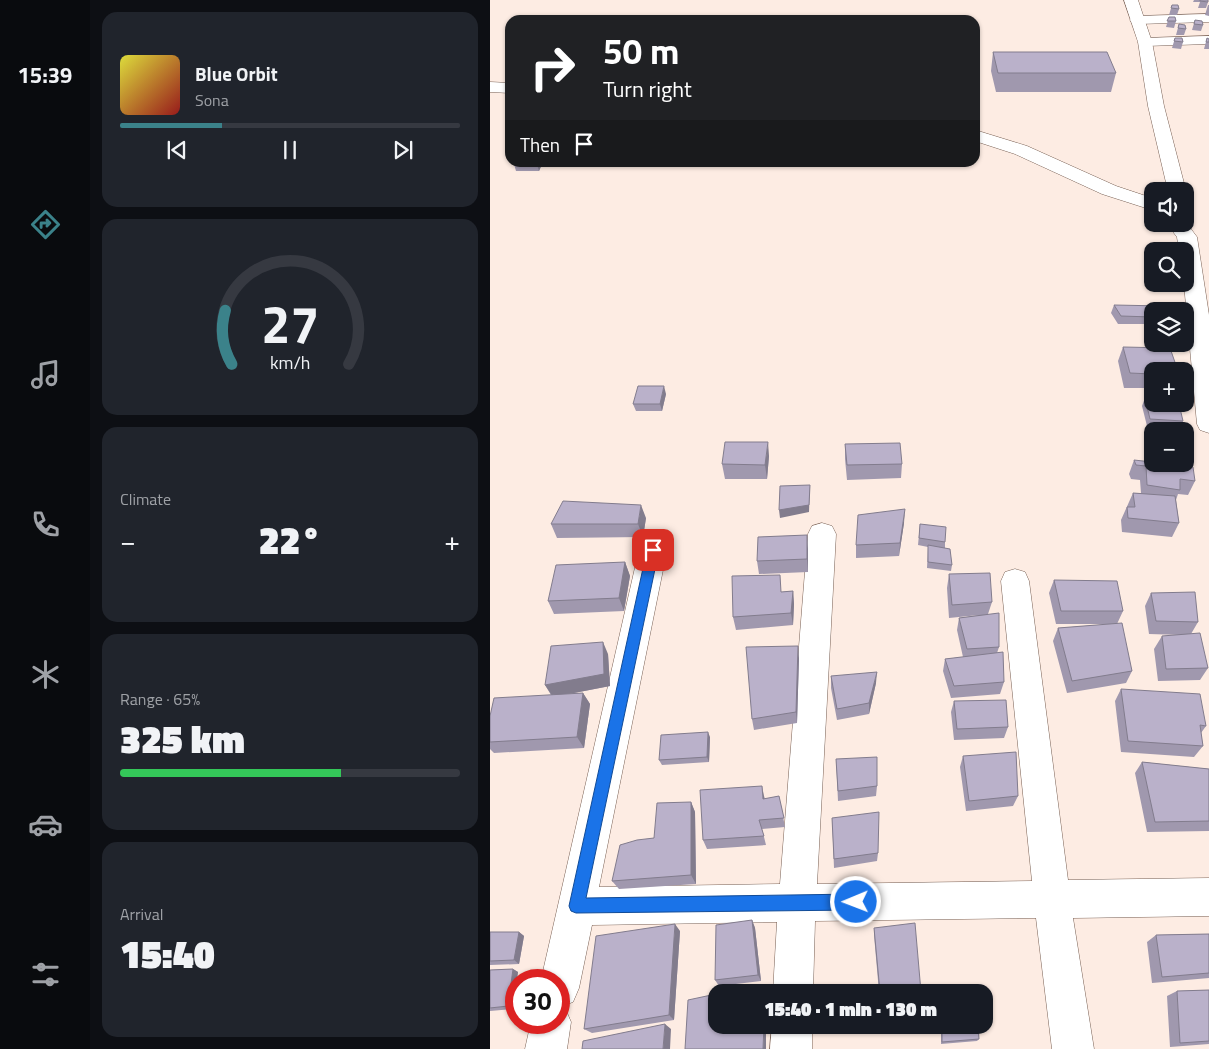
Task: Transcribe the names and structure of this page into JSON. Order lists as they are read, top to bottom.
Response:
{
  "page": {
    "tabs": "15:39",
    "turn": ["50 m", "Turn right"],
    "song": ["Blue Orbit", "Sona"],
    "then": "Then",
    "map_buttons": ["+", "−"],
    "tile": [
      "Climate",
      ["Range · 65%", "325 km"],
      ["Arrival", "15:40"]
    ],
    "heat": ["−", "22°", "+"],
    "limit": "30",
    "trip": "15:40 · 1 min · 130 m",
    "gauge": ["27", "km/h"]
  }
}
